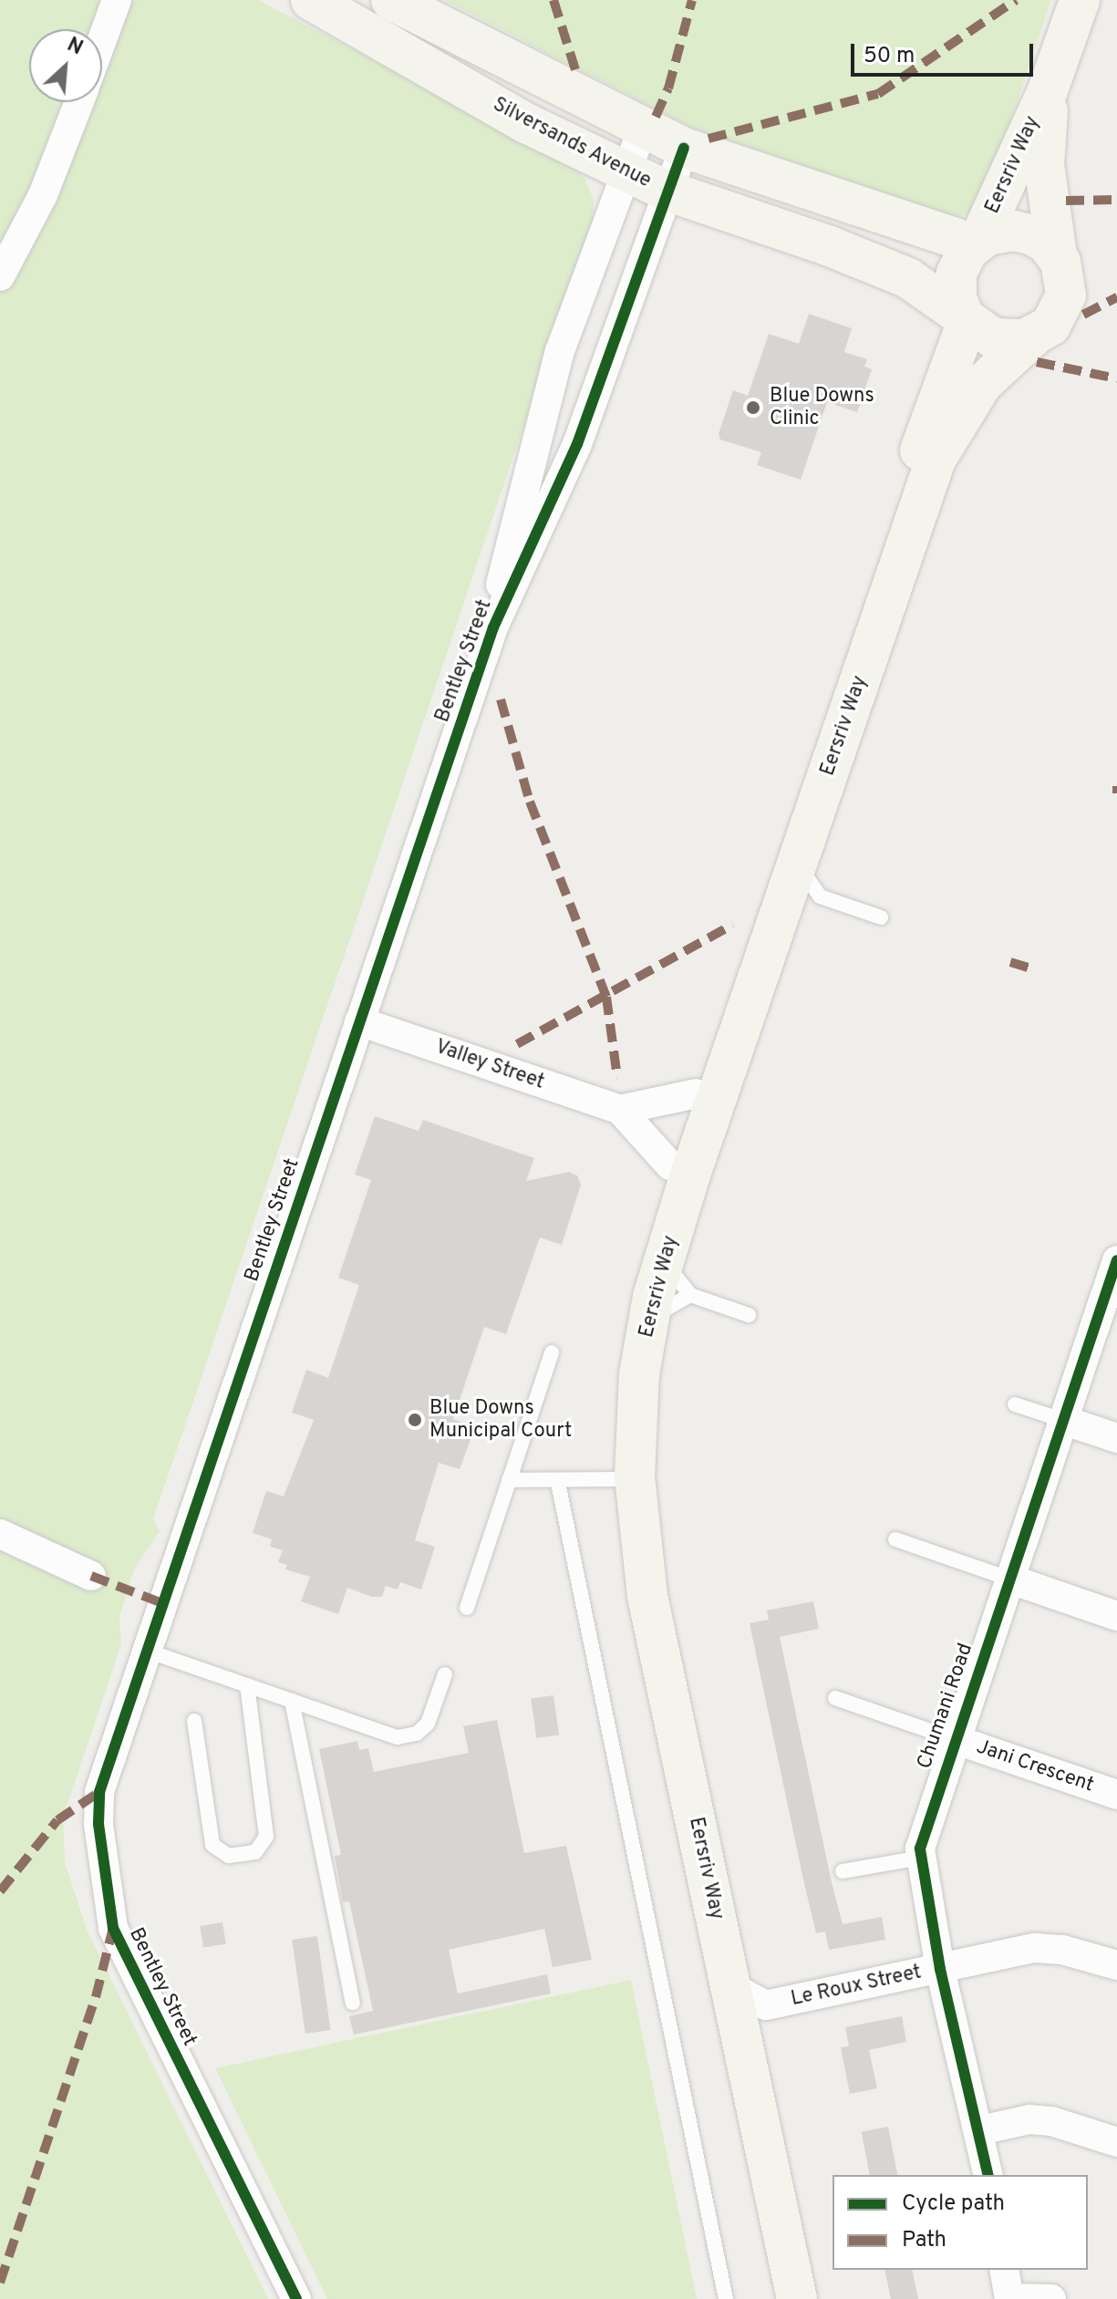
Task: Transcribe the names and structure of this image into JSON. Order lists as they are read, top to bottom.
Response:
{
  "streets": {
    "main road": ["Silversands Avenue", "Eersriv Way"],
    "street": [
      "Bentley Street",
      "Valley Street",
      "Chumani Road",
      "Jani Crescent",
      "Le Roux Street"
    ]
  },
  "crossings": [
    ["Silversands Avenue", "Eersriv Way"],
    ["Silversands Avenue", "Bentley Street"],
    ["Eersriv Way", "Valley Street"],
    ["Eersriv Way", "Le Roux Street"],
    ["Bentley Street", "Valley Street"],
    ["Chumani Road", "Jani Crescent"],
    ["Chumani Road", "Le Roux Street"]
  ],
  "places": ["Blue Downs Clinic", "Blue Downs Municipal Court"],
  "legend": ["Cycle path", "Path"],
  "scale_bar": "50 m",
  "north": "top right"
}
